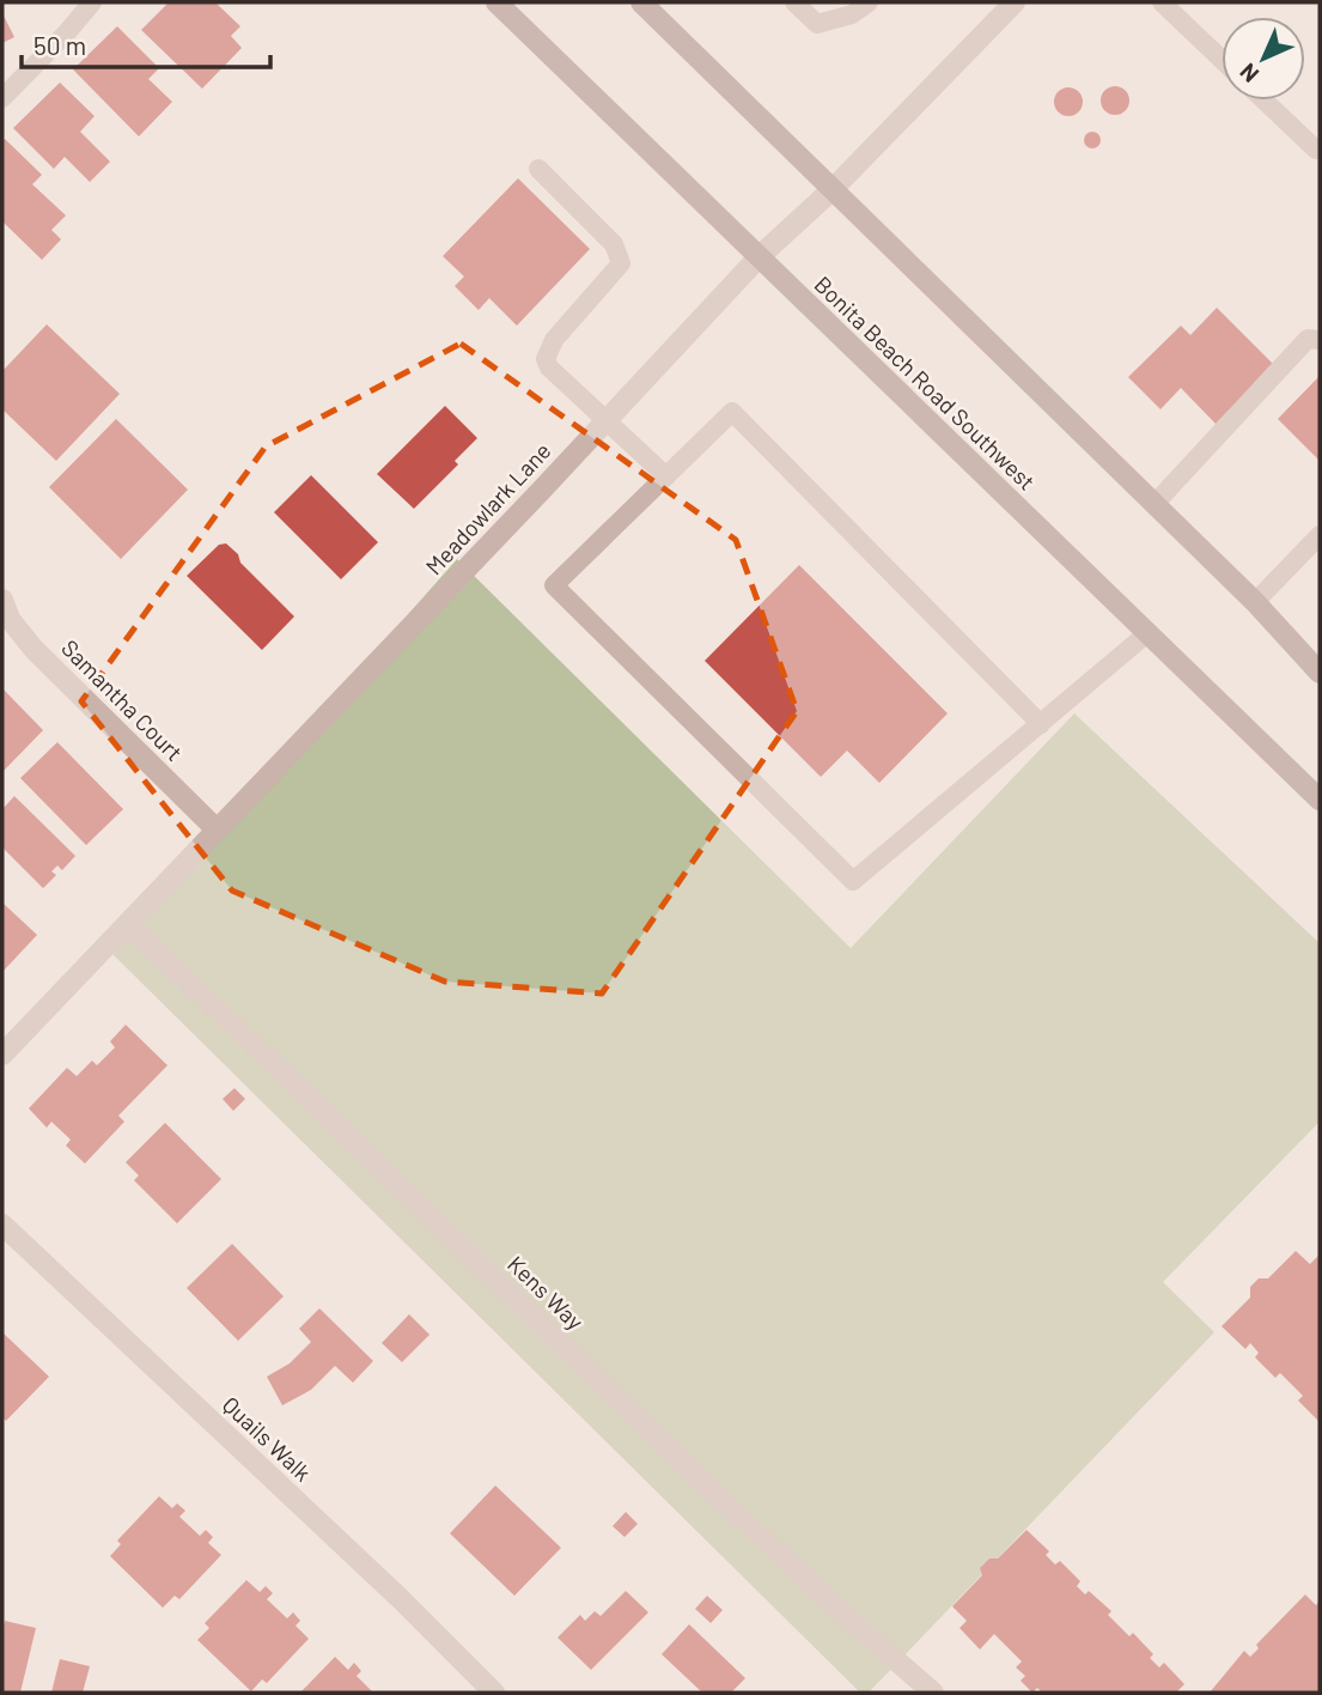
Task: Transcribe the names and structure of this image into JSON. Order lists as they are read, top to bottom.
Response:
{
  "streets": {
    "main road": ["Bonita Beach Road Southwest"],
    "street": [
      "Meadowlark Lane",
      "Samantha Court",
      "Kens Way",
      "Quails Walk"
    ]
  },
  "crossings": [
    ["Bonita Beach Road Southwest", "Meadowlark Lane"],
    ["Meadowlark Lane", "Samantha Court"],
    ["Meadowlark Lane", "Kens Way"]
  ],
  "scale_bar": "50 m",
  "north": "bottom left"
}
